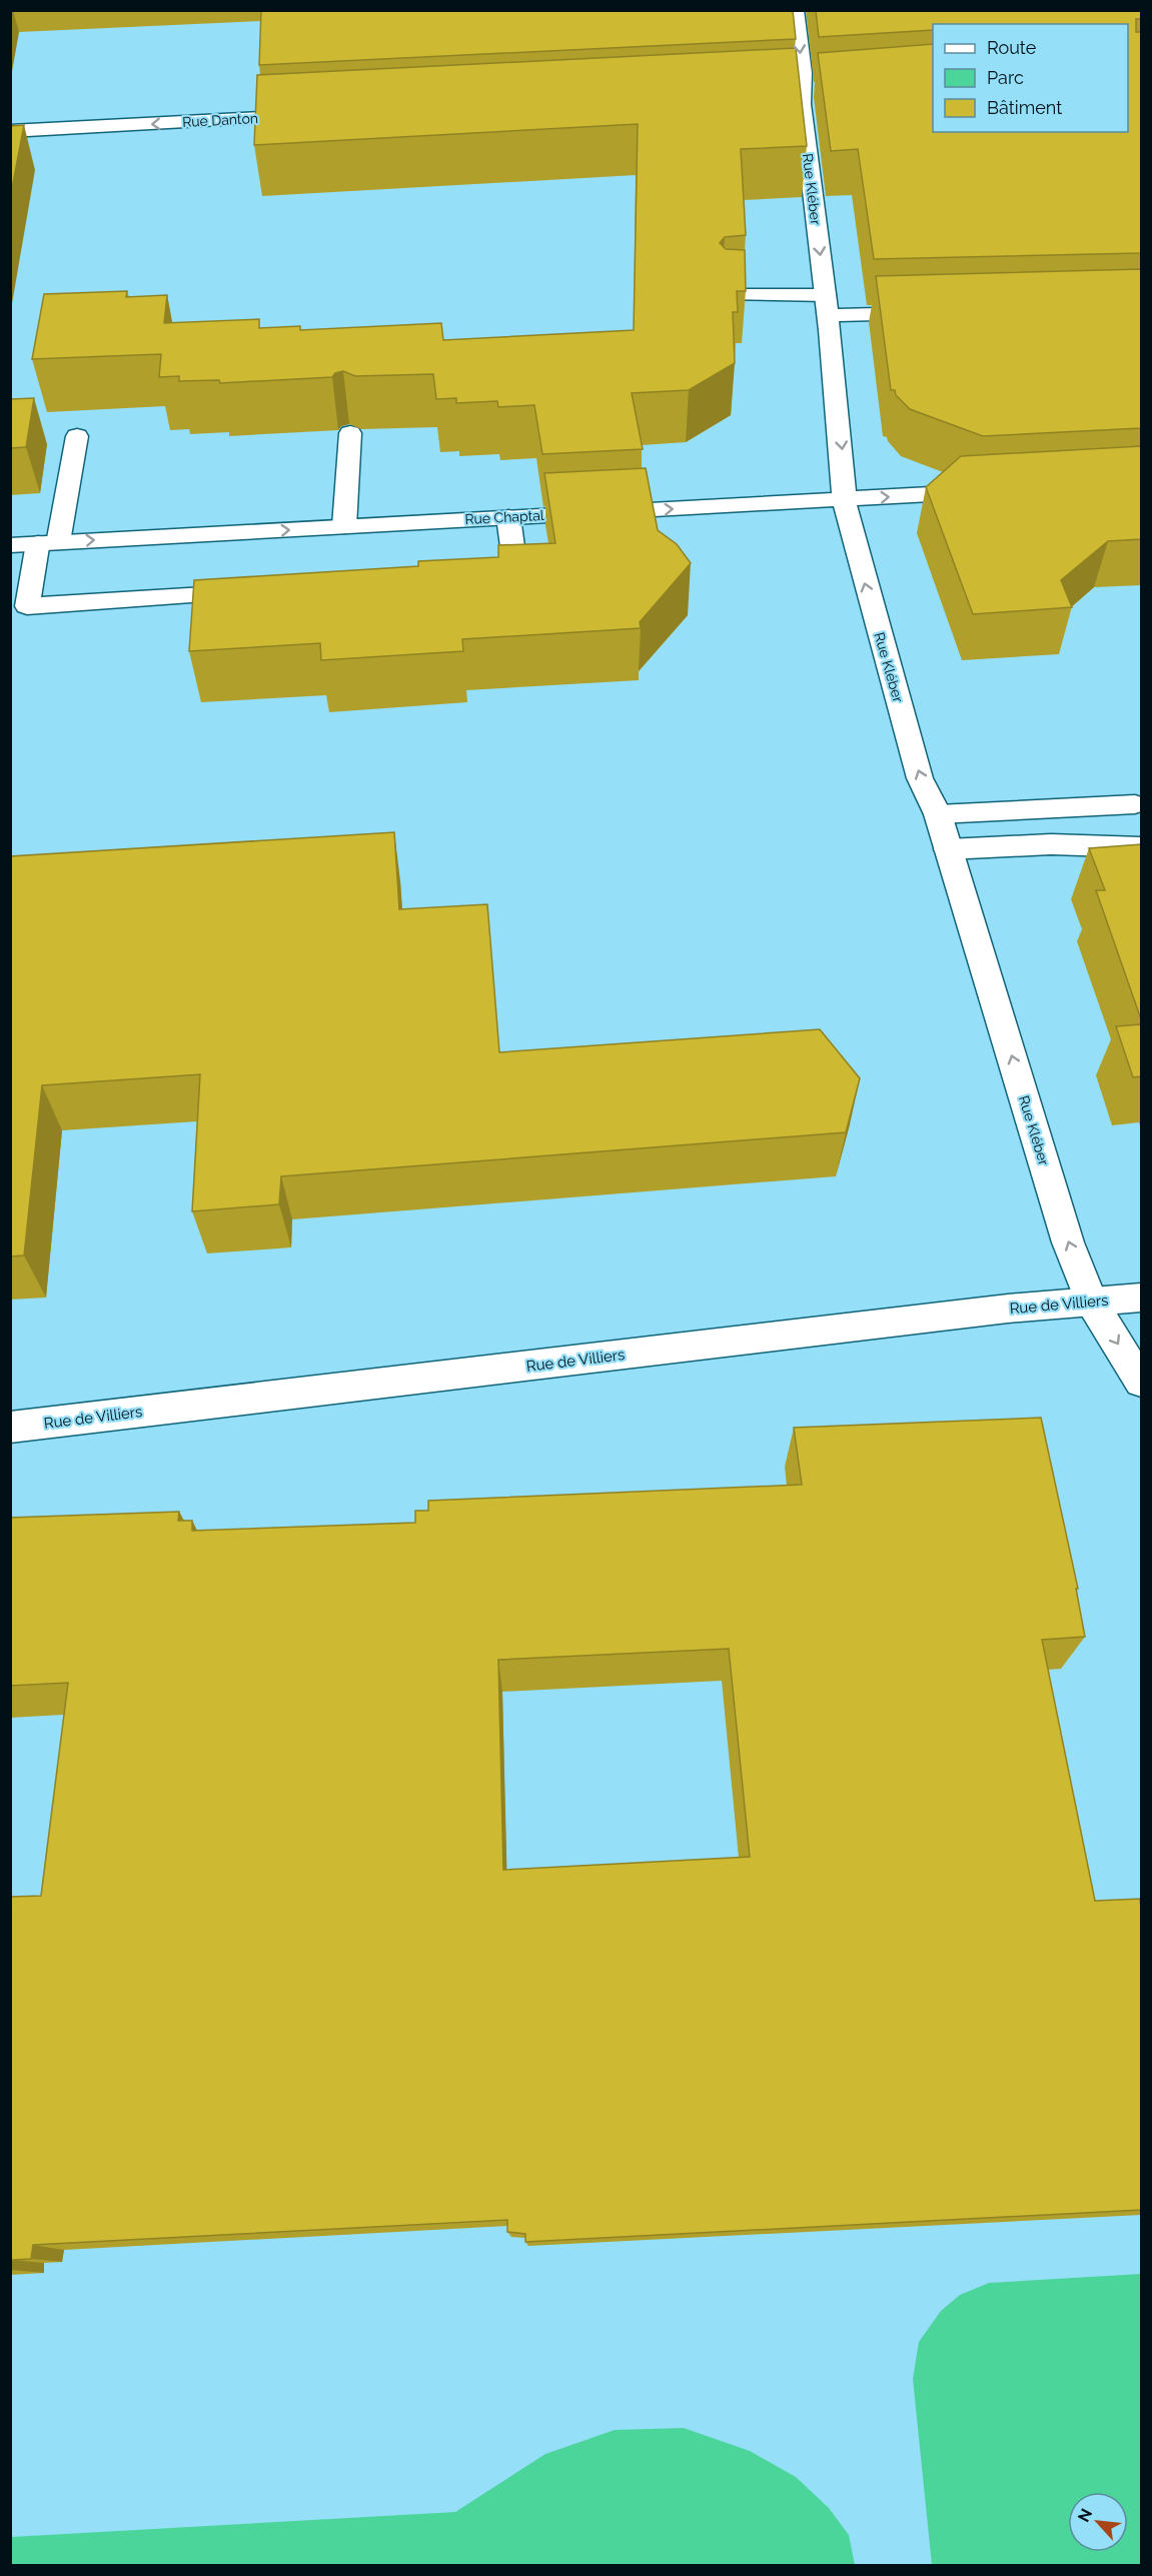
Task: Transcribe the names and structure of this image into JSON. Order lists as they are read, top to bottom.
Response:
{
  "streets": {
    "street": [
      "Rue Danton",
      "Rue Kléber",
      "Rue Chaptal",
      "Rue de Villiers"
    ]
  },
  "crossings": [
    ["Rue Kléber", "Rue Chaptal"],
    ["Rue Kléber", "Rue de Villiers"]
  ],
  "one_way": ["Rue Danton", "Rue Chaptal"],
  "legend": ["Route", "Parc", "Bâtiment"],
  "north": "top left"
}
